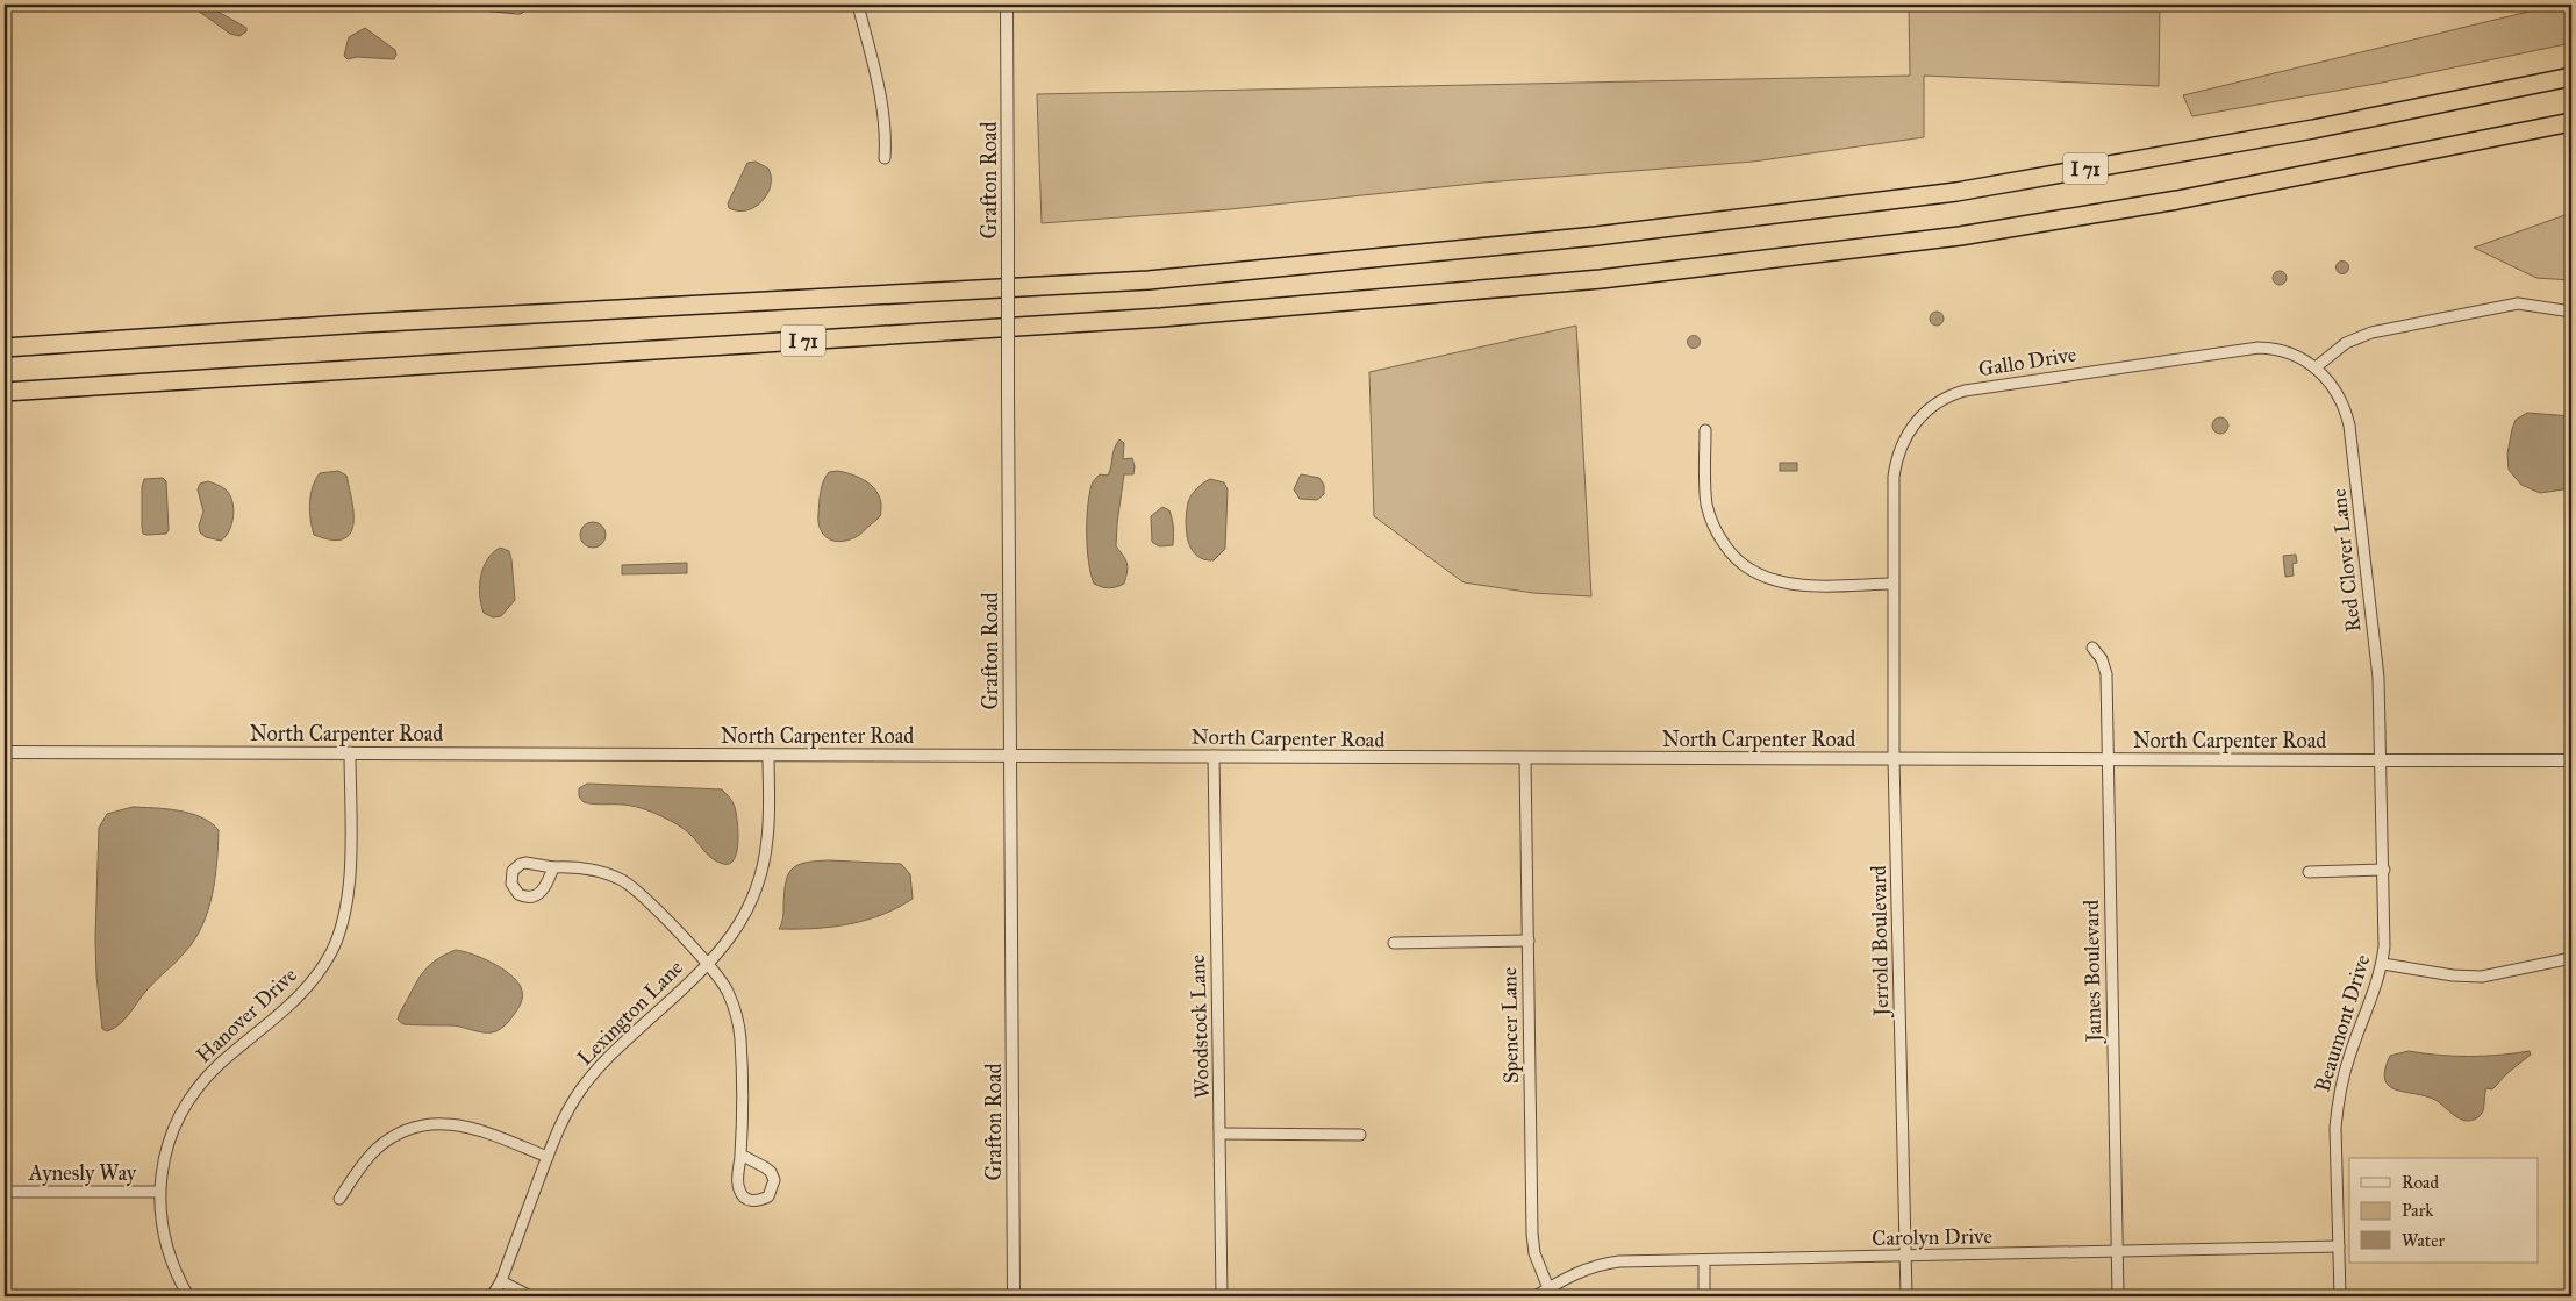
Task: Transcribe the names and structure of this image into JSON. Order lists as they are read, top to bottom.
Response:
{
  "streets": {
    "highway": ["I 71"],
    "street": [
      "Grafton Road",
      "Gallo Drive",
      "Red Clover Lane",
      "North Carpenter Road",
      "Jerrold Boulevard",
      "James Boulevard",
      "Lexington Lane",
      "Hanover Drive",
      "Beaumont Drive",
      "Spencer Lane",
      "Woodstock Lane",
      "Aynesly Way",
      "Carolyn Drive"
    ]
  },
  "crossings": [
    ["Grafton Road", "North Carpenter Road"],
    ["Gallo Drive", "Red Clover Lane"],
    ["Gallo Drive", "Jerrold Boulevard"],
    ["Red Clover Lane", "North Carpenter Road"],
    ["Red Clover Lane", "Beaumont Drive"],
    ["North Carpenter Road", "Jerrold Boulevard"],
    ["North Carpenter Road", "James Boulevard"],
    ["North Carpenter Road", "Lexington Lane"],
    ["North Carpenter Road", "Hanover Drive"],
    ["North Carpenter Road", "Beaumont Drive"],
    ["North Carpenter Road", "Spencer Lane"],
    ["North Carpenter Road", "Woodstock Lane"],
    ["Jerrold Boulevard", "Carolyn Drive"],
    ["James Boulevard", "Carolyn Drive"],
    ["Hanover Drive", "Aynesly Way"],
    ["Beaumont Drive", "Carolyn Drive"],
    ["Spencer Lane", "Carolyn Drive"]
  ],
  "legend": ["Road", "Park", "Water"]
}
